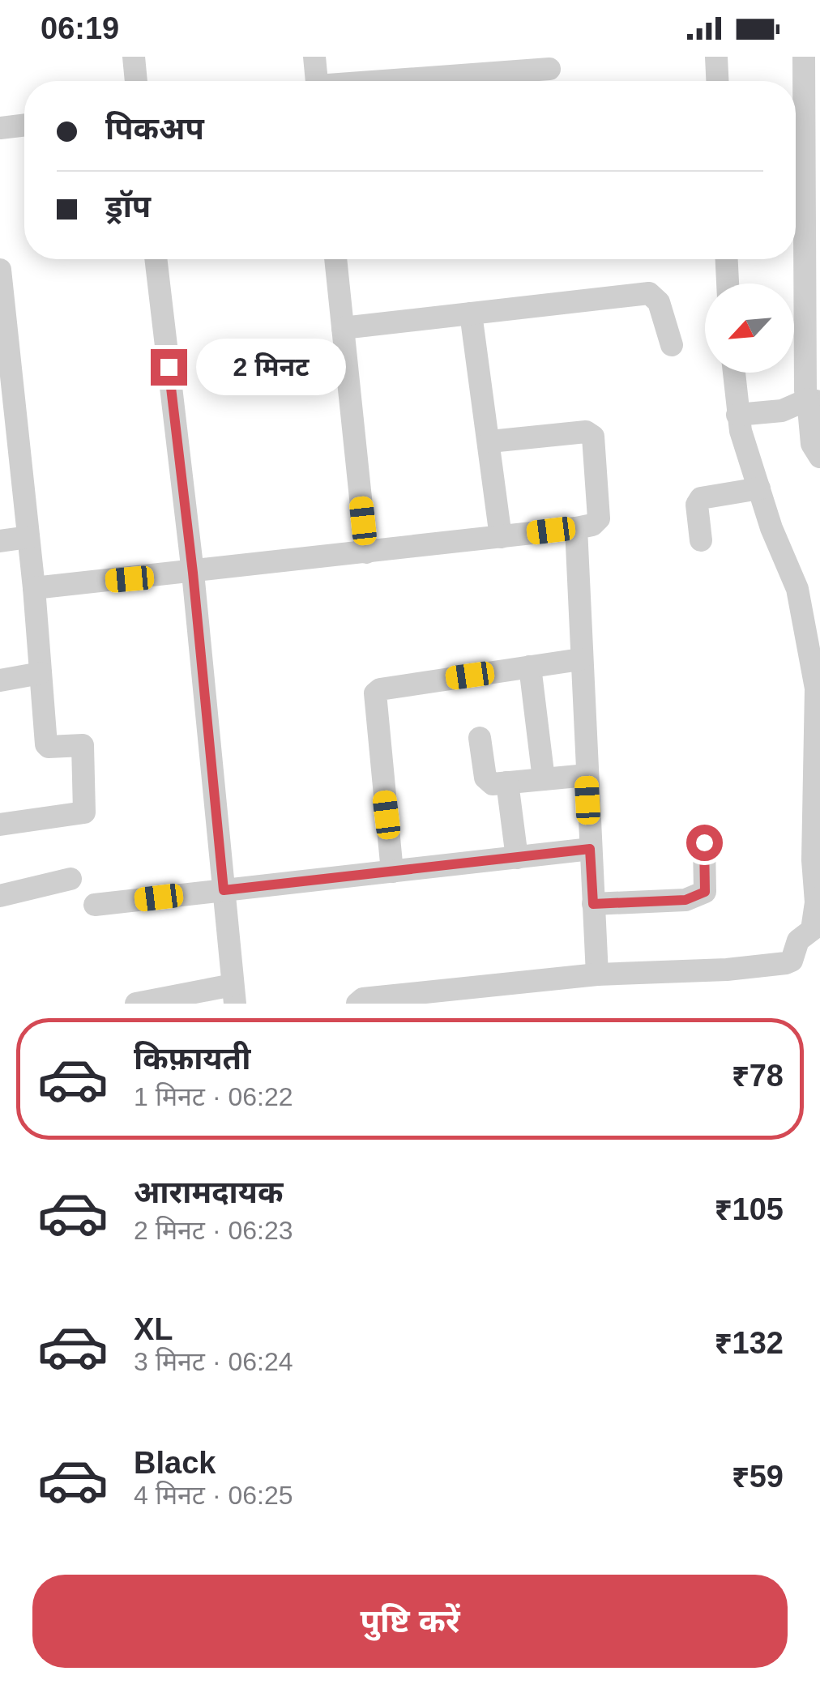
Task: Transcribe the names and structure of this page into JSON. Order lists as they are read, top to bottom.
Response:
{
  "north": "bottom left",
  "page": {
    "status": "06:19",
    "banner": ["पिकअप", "ड्रॉप"],
    "bubble": "2 मिनट",
    "list": [
      {
        "name": "किफ़ायती",
        "note": "1 मिनट · 06:22",
        "value": "₹78"
      },
      {
        "name": "आरामदायक",
        "note": "2 मिनट · 06:23",
        "value": "₹105"
      },
      {
        "name": "XL",
        "note": "3 मिनट · 06:24",
        "value": "₹132"
      },
      {
        "name": "Black",
        "note": "4 मिनट · 06:25",
        "value": "₹59"
      }
    ],
    "buttons": "पुष्टि करें"
  }
}
